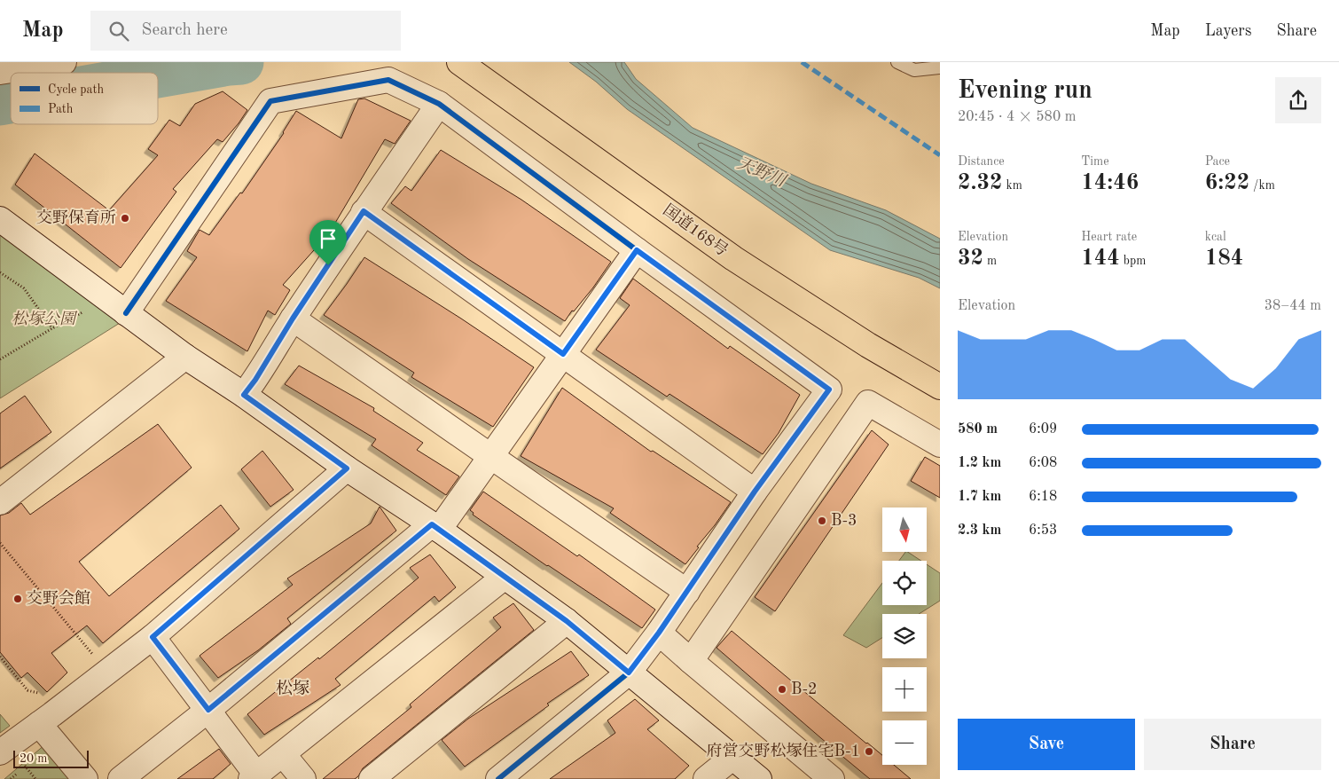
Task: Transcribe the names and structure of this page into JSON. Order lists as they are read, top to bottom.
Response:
{
  "streets": {
    "highway": ["国道168号"]
  },
  "districts": ["松塚"],
  "water": ["天野川"],
  "parks": ["松塚公園"],
  "places": [
    "交野保育所",
    "B-3",
    "交野会館",
    "B-2",
    "府営交野松塚住宅B-1"
  ],
  "legend": ["Cycle path", "Path"],
  "scale_bar": "20 m",
  "north": "bottom",
  "page": {
    "header": "Map",
    "search": "Search here",
    "nav": ["Map", "Layers", "Share"],
    "heading": ["Evening run", "20:45 · 4 × 580 m"],
    "stats": [
      ["Distance", "2.32 km"],
      ["Time", "14:46"],
      ["Pace", "6:22 /km"],
      ["Elevation", "32 m"],
      ["Heart rate", "144 bpm"],
      ["kcal", "184"]
    ],
    "chart": ["Elevation", "38–44 m"],
    "list": [
      {
        "name": "580 m",
        "note": "6:09"
      },
      {
        "name": "1.2 km",
        "note": "6:08"
      },
      {
        "name": "1.7 km",
        "note": "6:18"
      },
      {
        "name": "2.3 km",
        "note": "6:53"
      }
    ],
    "map_buttons": ["+", "−"],
    "buttons": ["Save", "Share"],
    "scale": "20 m"
  }
}
